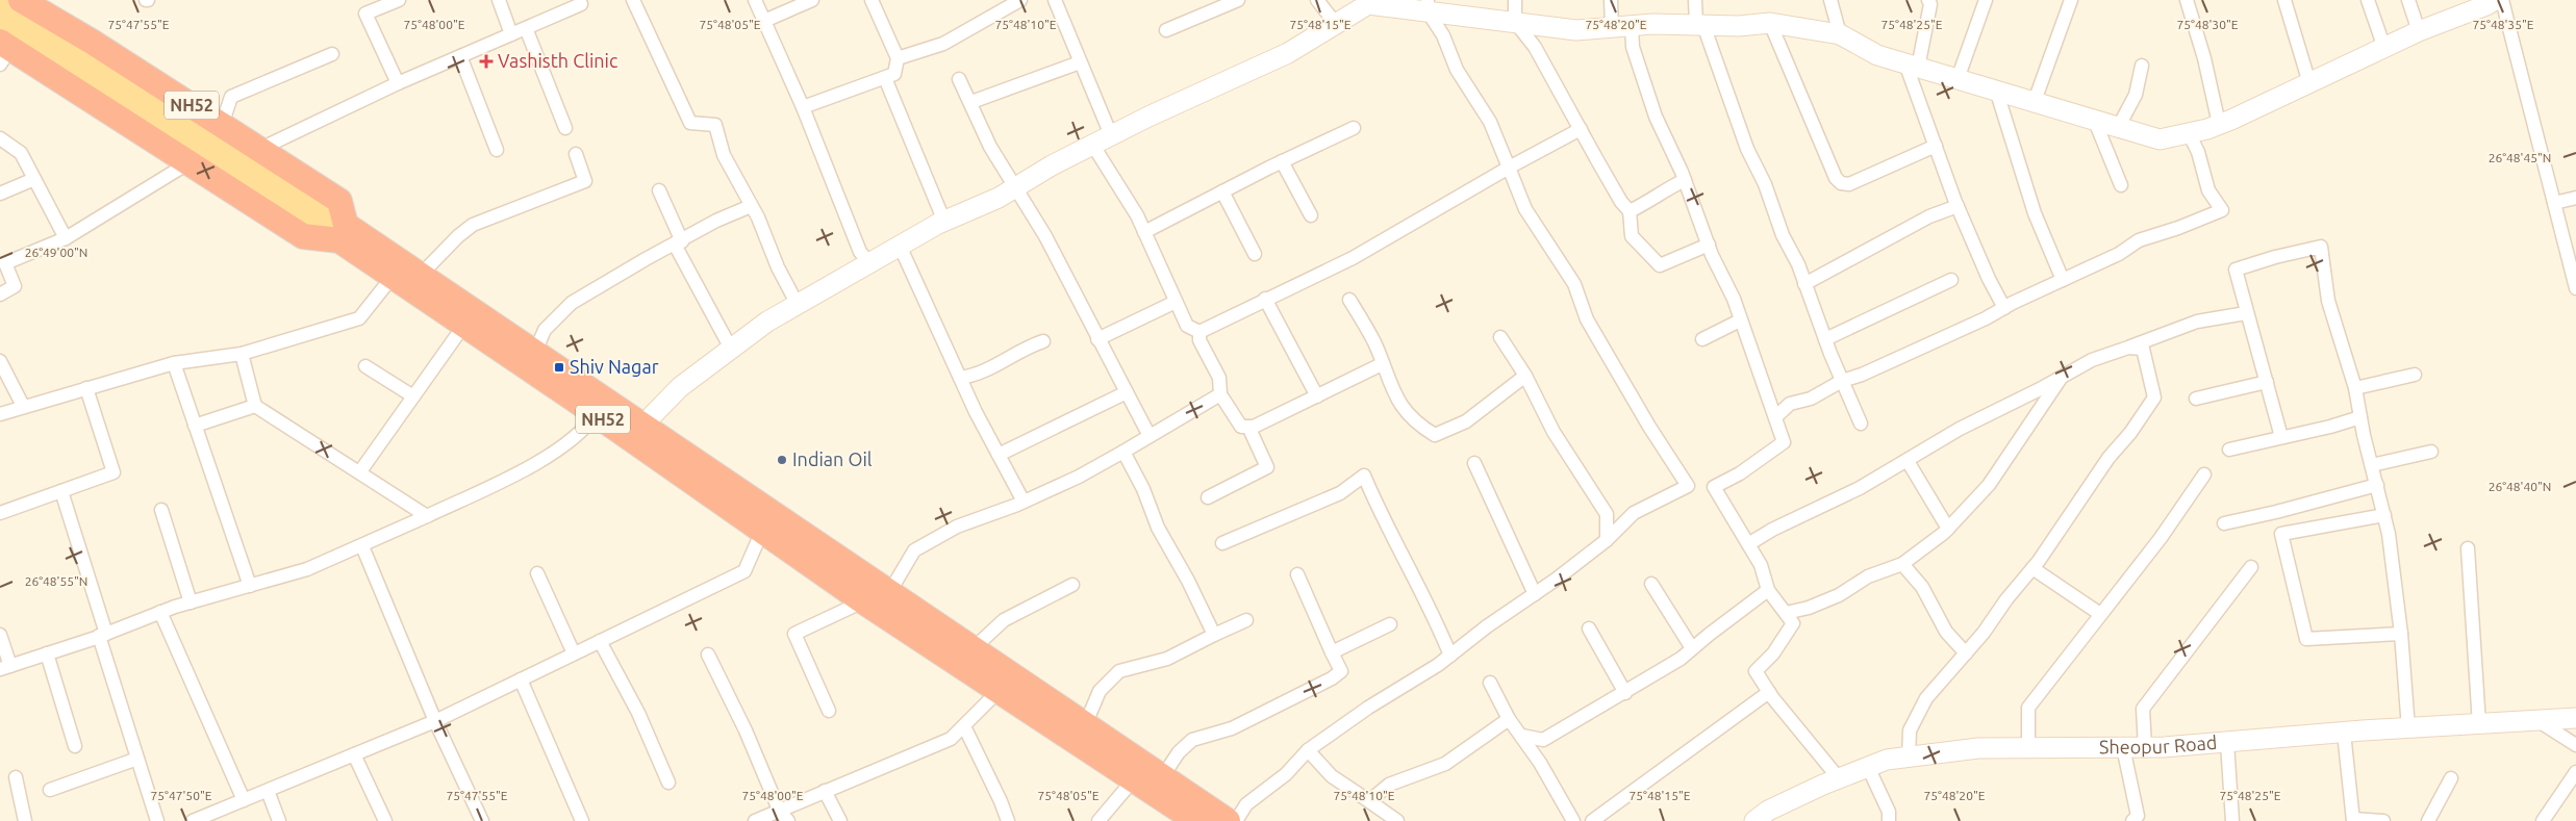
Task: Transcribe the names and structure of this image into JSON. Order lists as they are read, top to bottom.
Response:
{
  "streets": {
    "highway": ["NH52"],
    "street": ["Sheopur Road"]
  },
  "places": {
    "health": ["Vashisth Clinic"],
    "transit": ["Shiv Nagar"],
    "other": ["Indian Oil"]
  },
  "coordinates": [
    "75°47'55\"E",
    "75°48'00\"E",
    "75°48'05\"E",
    "75°48'10\"E",
    "75°48'15\"E",
    "75°48'20\"E",
    "75°48'25\"E",
    "75°48'30\"E",
    "75°48'35\"E",
    "26°48'45\"N",
    "26°49'00\"N",
    "26°48'40\"N",
    "26°48'55\"N",
    "75°47'50\"E"
  ]
}
